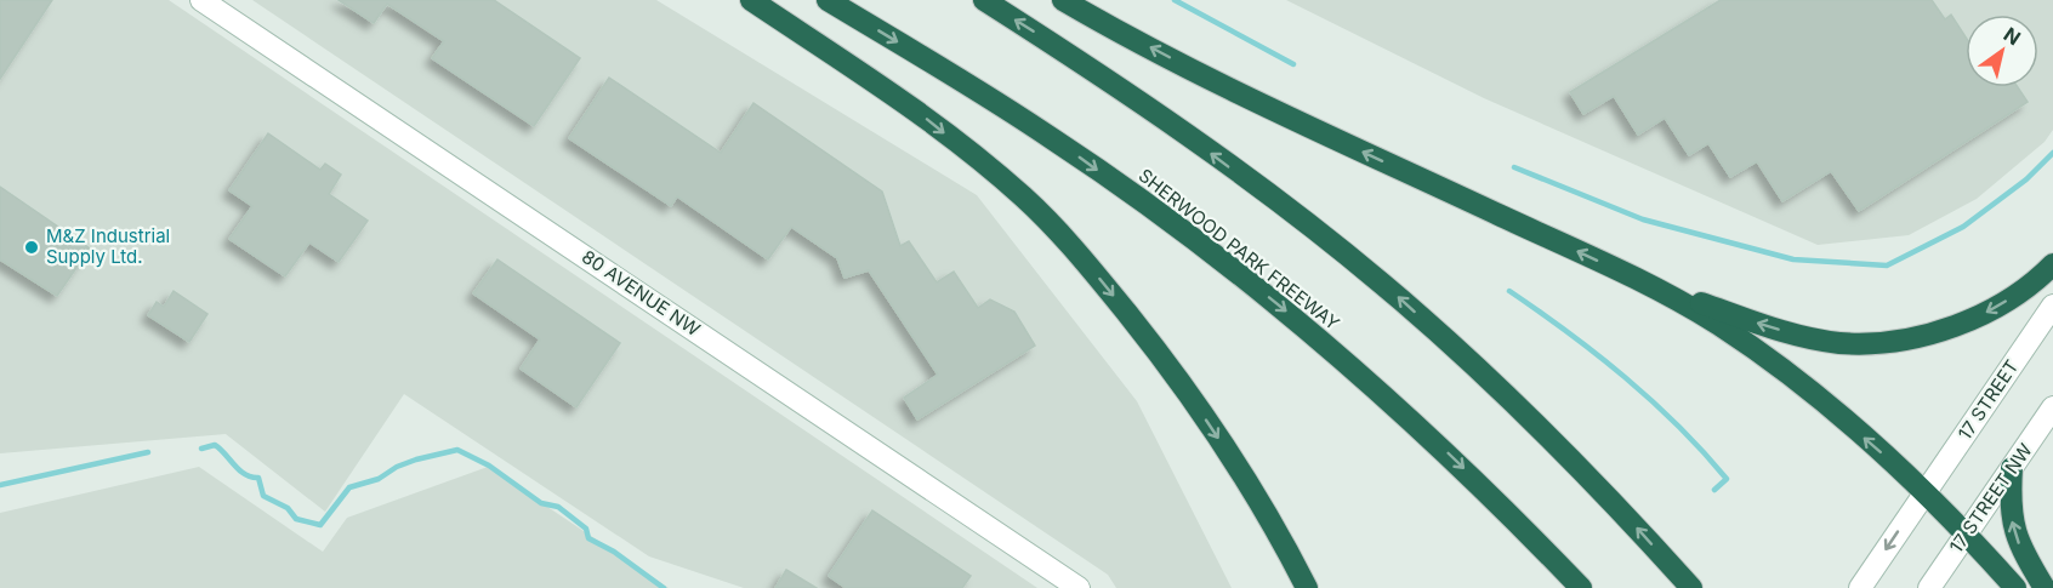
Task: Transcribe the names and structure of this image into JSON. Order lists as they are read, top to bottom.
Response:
{
  "streets": {
    "highway": ["SHERWOOD PARK FREEWAY"],
    "street": ["80 AVENUE NW", "17 STREET", "17 STREET NW"]
  },
  "places": ["M&Z Industrial Supply Ltd."],
  "north": "top right"
}
